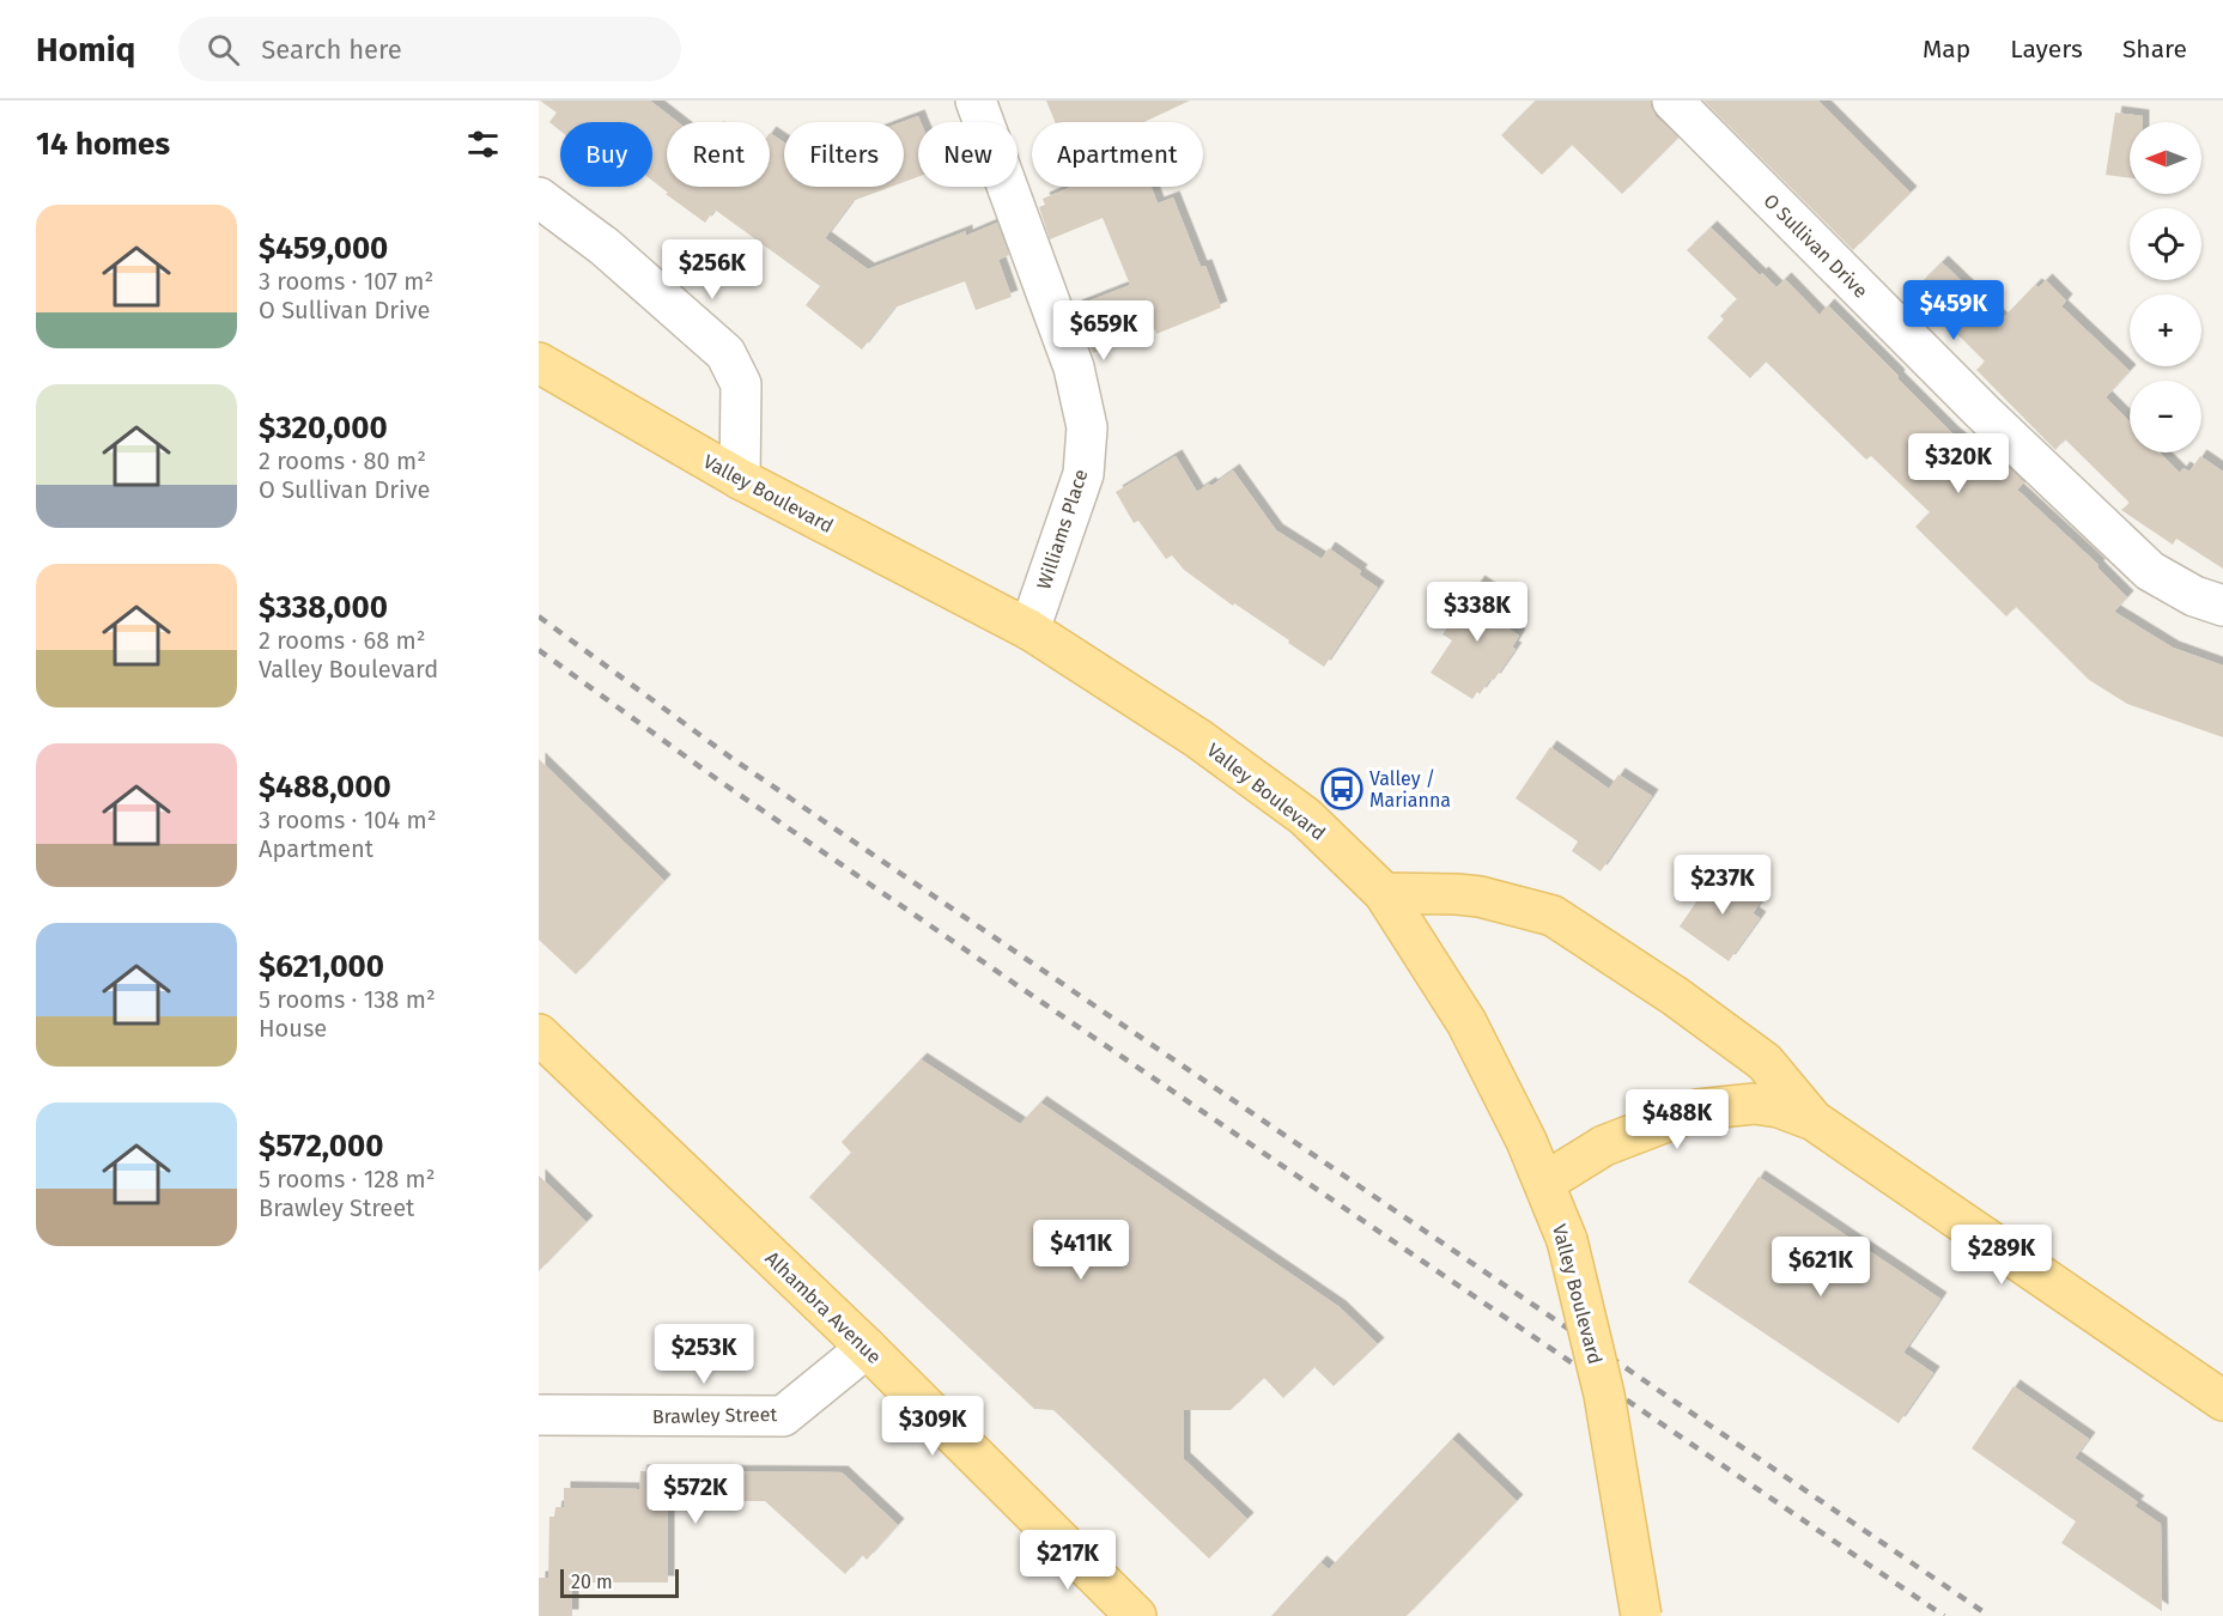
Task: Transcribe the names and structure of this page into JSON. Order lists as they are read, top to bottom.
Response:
{
  "streets": {
    "main road": ["Valley Boulevard", "Alhambra Avenue"],
    "street": ["O Sullivan Drive", "Williams Place", "Brawley Street"]
  },
  "crossings": [
    ["Valley Boulevard", "Williams Place"],
    ["Alhambra Avenue", "Brawley Street"]
  ],
  "places": {
    "bus stop": ["Valley / Marianna"]
  },
  "scale_bar": "20 m",
  "north": "left",
  "page": {
    "header": "Homiq",
    "search": "Search here",
    "nav": ["Map", "Layers", "Share"],
    "heading": "14 homes",
    "map_buttons": ["+", "−"],
    "chip": [
      "Buy",
      "Rent",
      "Filters",
      "New",
      "Apartment"
    ],
    "list": [
      {
        "name": "$459,000",
        "note": "3 rooms · 107 m² · O Sullivan Drive"
      },
      {
        "name": "$320,000",
        "note": "2 rooms · 80 m² · O Sullivan Drive"
      },
      {
        "name": "$338,000",
        "note": "2 rooms · 68 m² · Valley Boulevard"
      },
      {
        "name": "$488,000",
        "note": "3 rooms · 104 m² · Apartment"
      },
      {
        "name": "$621,000",
        "note": "5 rooms · 138 m² · House"
      },
      {
        "name": "$572,000",
        "note": "5 rooms · 128 m² · Brawley Street"
      }
    ],
    "price": [
      "$256K",
      "$459K",
      "$659K",
      "$320K",
      "$338K",
      "$237K",
      "$488K",
      "$411K",
      "$289K",
      "$621K",
      "$253K",
      "$309K",
      "$572K",
      "$217K"
    ],
    "scale": "20 m"
  }
}
